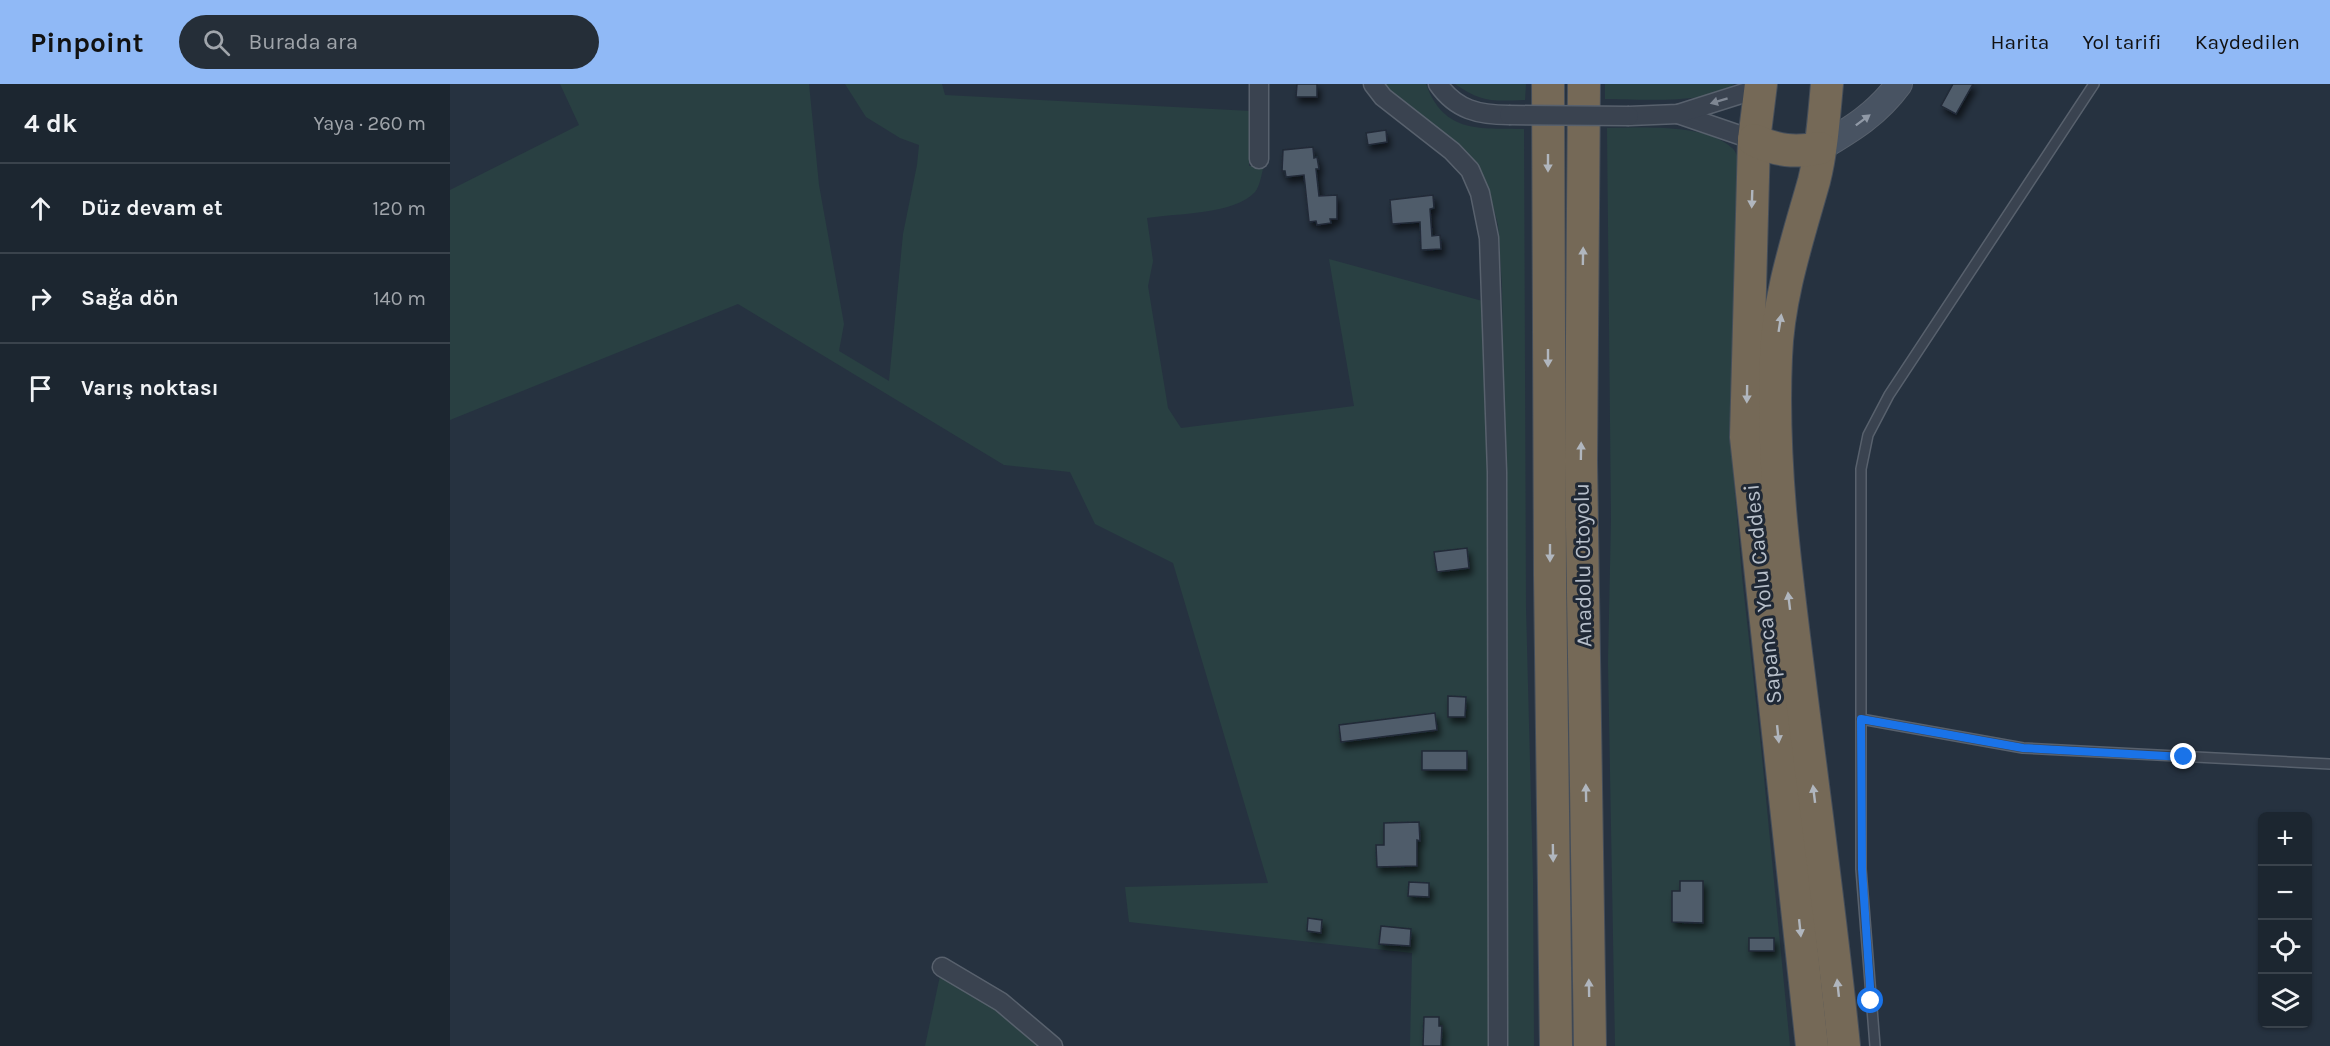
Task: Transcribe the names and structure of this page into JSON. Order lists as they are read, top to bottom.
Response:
{
  "streets": {
    "highway": ["Anadolu Otoyolu", "Sapanca Yolu Caddesi"]
  },
  "page": {
    "header": "Pinpoint",
    "search": "Burada ara",
    "nav": ["Harita", "Yol tarifi", "Kaydedilen"],
    "heading": ["4 dk", "Yaya · 260 m"],
    "list": [
      ["Düz devam et", "120 m"],
      ["Sağa dön", "140 m"],
      "Varış noktası"
    ],
    "map_buttons": ["+", "−"]
  }
}
